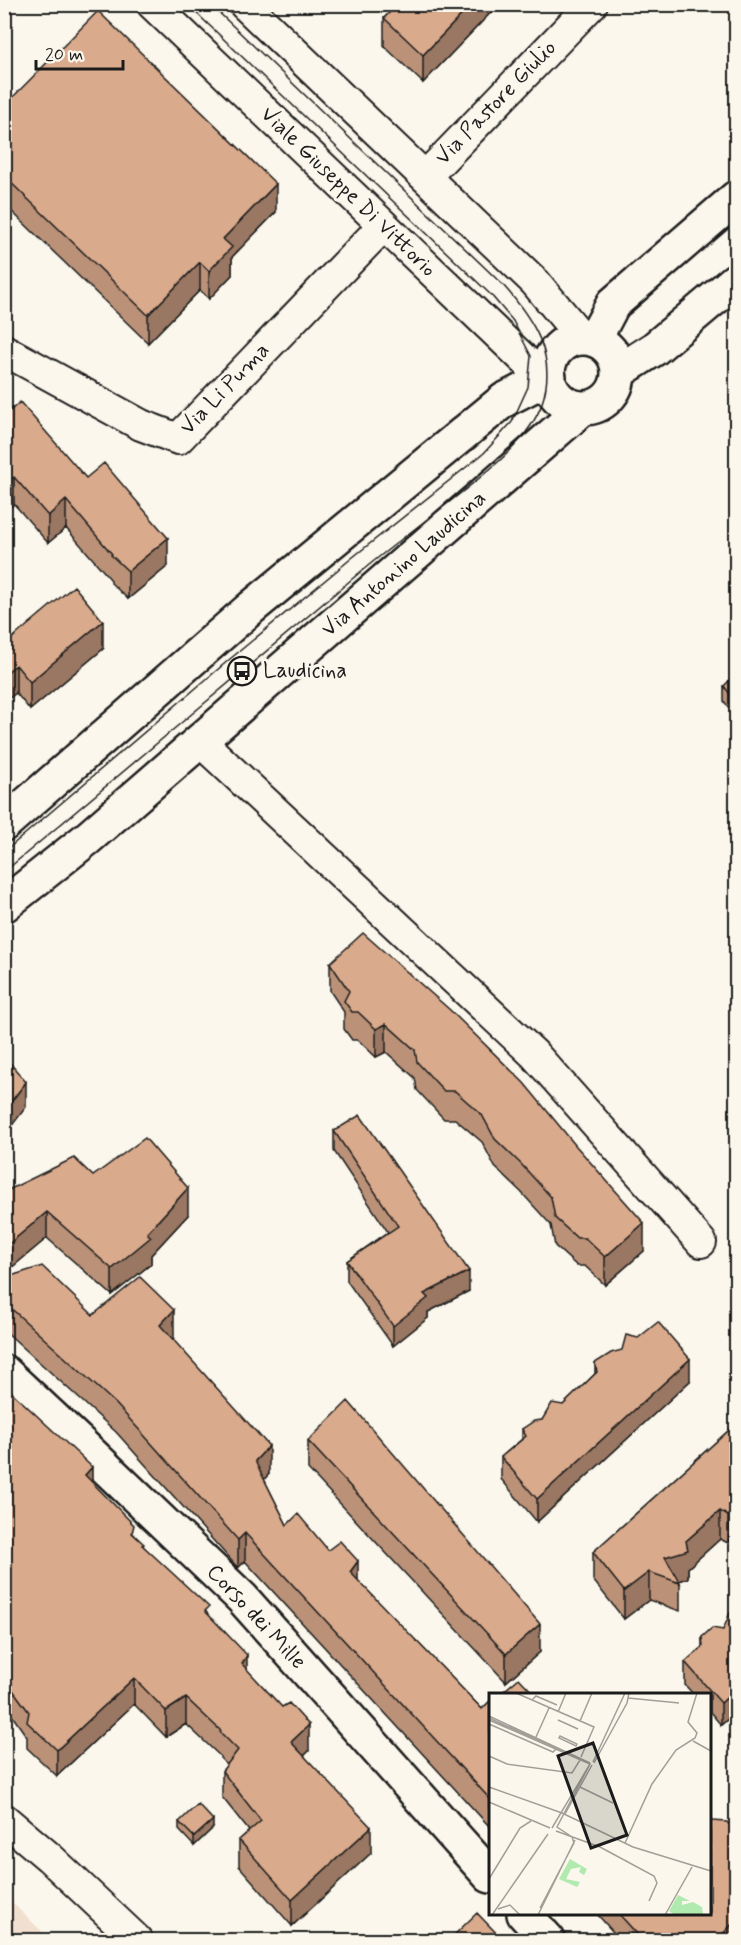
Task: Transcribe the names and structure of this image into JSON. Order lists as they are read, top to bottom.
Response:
{
  "streets": {
    "street": [
      "Via Pastore Giulio",
      "Viale Giuseppe Di Vittorio",
      "Via Li Puma",
      "Via Antonino Laudicina",
      "Corso dei Mille"
    ]
  },
  "crossings": [
    ["Viale Giuseppe Di Vittorio", "Via Li Puma"],
    ["Viale Giuseppe Di Vittorio", "Via Antonino Laudicina"]
  ],
  "places": {
    "bus stop": ["Laudicina"]
  },
  "scale_bar": "20 m"
}
